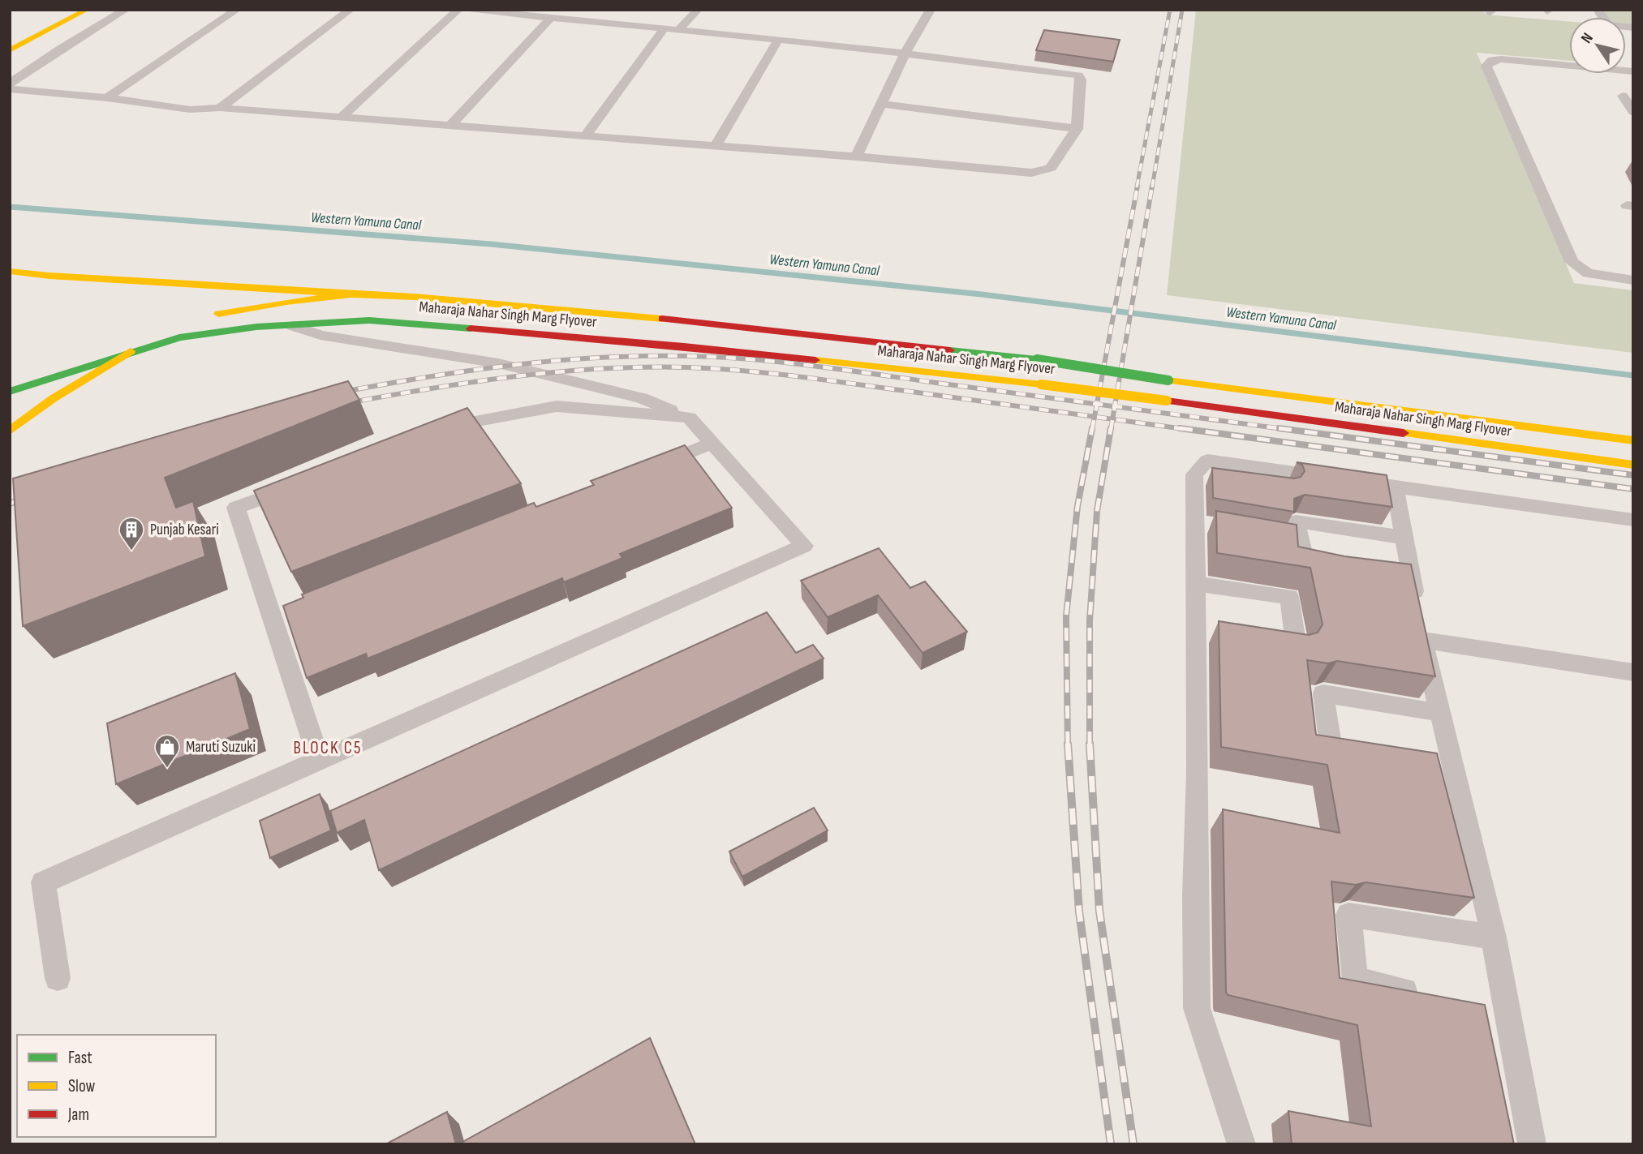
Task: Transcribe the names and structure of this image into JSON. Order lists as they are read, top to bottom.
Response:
{
  "streets": {
    "main road": ["Maharaja Nahar Singh Marg Flyover"]
  },
  "districts": ["BLOCK C5"],
  "water": ["Western Yamuna Canal"],
  "places": {
    "building": ["Punjab Kesari"],
    "shop": ["Maruti Suzuki"]
  },
  "legend": ["Fast", "Slow", "Jam"],
  "north": "top left"
}
